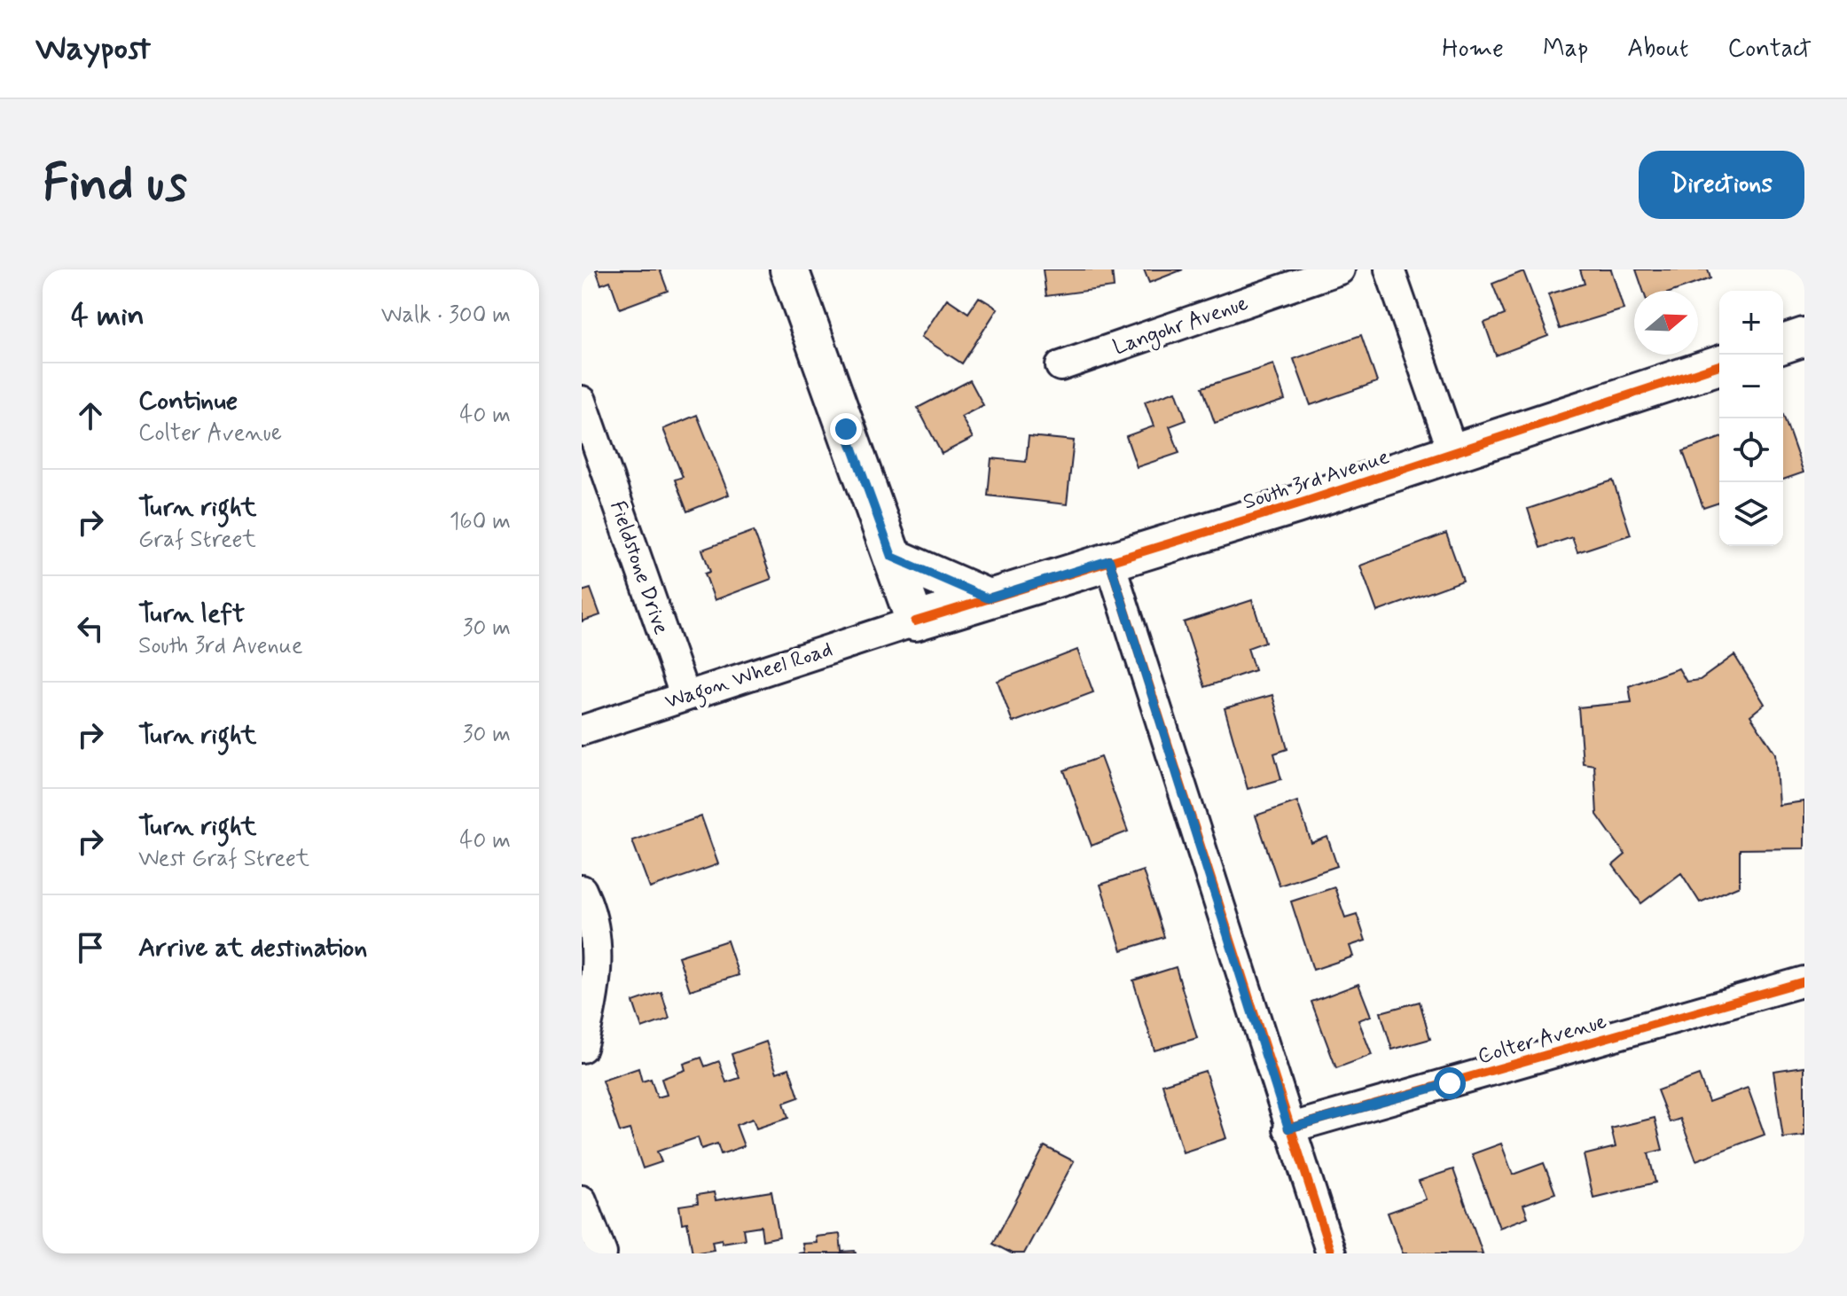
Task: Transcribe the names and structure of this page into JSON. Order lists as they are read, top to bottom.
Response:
{
  "streets": {
    "main road": ["South 3rd Avenue"],
    "street": [
      "Langohr Avenue",
      "Fieldstone Drive",
      "Wagon Wheel Road",
      "Colter Avenue"
    ]
  },
  "crossings": [
    ["South 3rd Avenue", "Wagon Wheel Road"],
    ["Fieldstone Drive", "Wagon Wheel Road"]
  ],
  "north": "right",
  "page": {
    "header": "Waypost",
    "nav": [
      "Home",
      "Map",
      "About",
      "Contact"
    ],
    "buttons": "Directions",
    "title": "Find us",
    "heading": ["4 min", "Walk · 300 m"],
    "map_buttons": ["+", "−"],
    "list": [
      ["Continue", "Colter Avenue", "40 m"],
      ["Turn right", "Graf Street", "160 m"],
      ["Turn left", "South 3rd Avenue", "30 m"],
      ["Turn right", "30 m"],
      ["Turn right", "West Graf Street", "40 m"],
      "Arrive at destination"
    ]
  }
}
